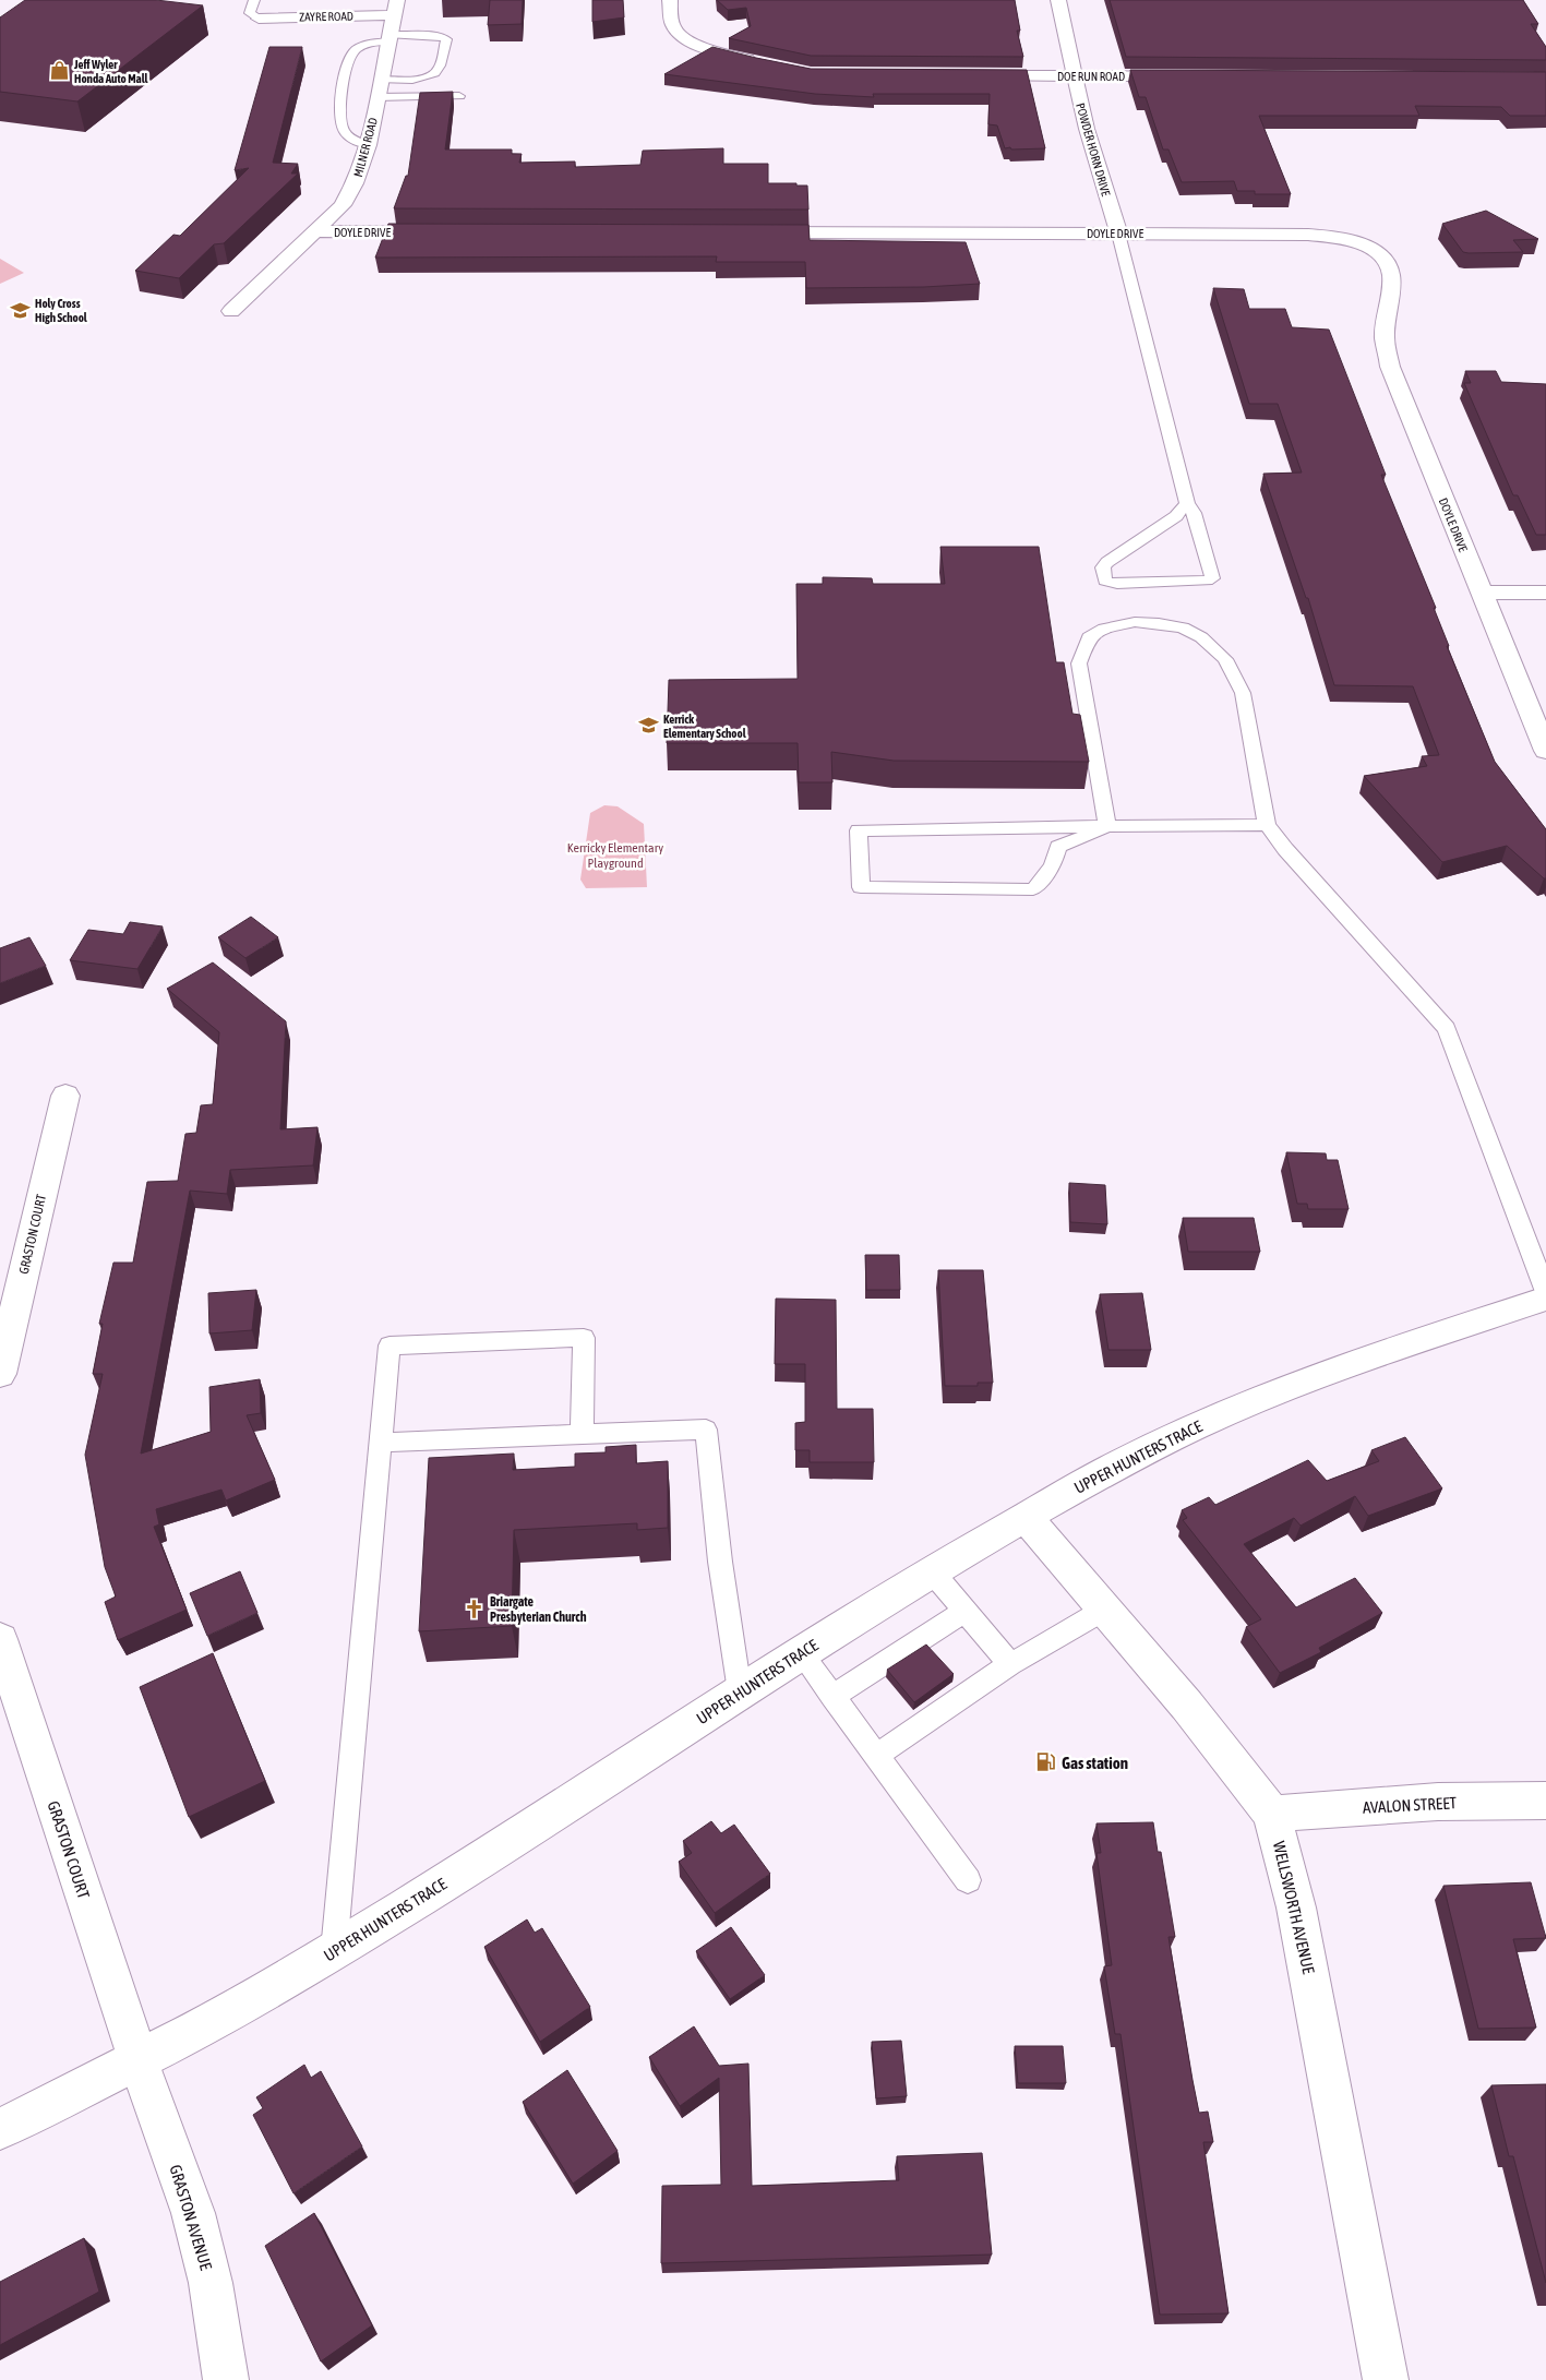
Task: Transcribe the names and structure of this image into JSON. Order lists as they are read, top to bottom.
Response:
{
  "streets": {
    "street": [
      "ZAYRE ROAD",
      "DOE RUN ROAD",
      "MILNER ROAD",
      "POWDER HORN DRIVE",
      "DOYLE DRIVE",
      "GRASTON COURT",
      "UPPER HUNTERS TRACE",
      "AVALON STREET",
      "WELLSWORTH AVENUE",
      "GRASTON AVENUE"
    ]
  },
  "crossings": [
    ["ZAYRE ROAD", "MILNER ROAD"],
    ["DOE RUN ROAD", "POWDER HORN DRIVE"],
    ["MILNER ROAD", "DOYLE DRIVE"],
    ["POWDER HORN DRIVE", "DOYLE DRIVE"],
    ["GRASTON COURT", "UPPER HUNTERS TRACE"],
    ["GRASTON COURT", "GRASTON AVENUE"],
    ["UPPER HUNTERS TRACE", "WELLSWORTH AVENUE"],
    ["UPPER HUNTERS TRACE", "GRASTON AVENUE"],
    ["AVALON STREET", "WELLSWORTH AVENUE"]
  ],
  "parks": ["Kerricky Elementary Playground"],
  "places": {
    "shop": ["Jeff Wyler Honda Auto Mall"],
    "school or university": ["Holy Cross High School", "Kerrick Elementary School"],
    "church": ["Briargate Presbyterian Church"],
    "fuel station": ["Gas station"]
  }
}
